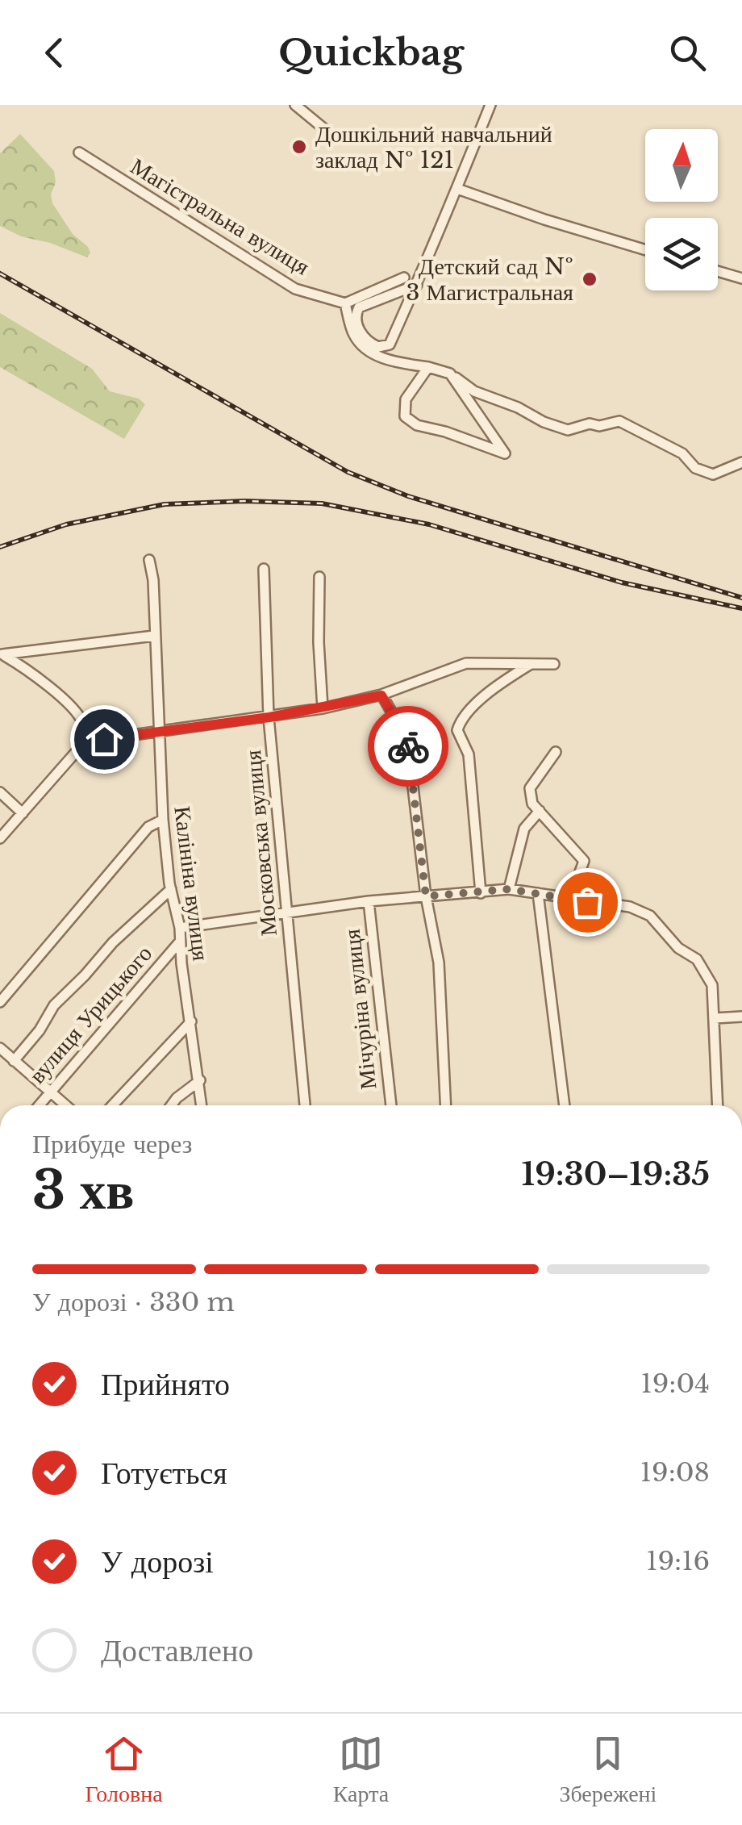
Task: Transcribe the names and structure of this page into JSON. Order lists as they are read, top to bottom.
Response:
{
  "streets": {
    "street": [
      "Магістральна вулиця",
      "Московська вулиця",
      "Калініна вулиця",
      "Мічуріна вулиця",
      "вулиця Урицького"
    ]
  },
  "crossings": [
    ["Калініна вулиця", "вулиця Урицького"]
  ],
  "places": ["Дошкільний навчальний заклад № 121", "Детский сад № 3 Магистральная"],
  "north": "top",
  "page": {
    "header": "Quickbag",
    "heading": ["3 хв", "Прибуде через", "19:30–19:35"],
    "bar": "У дорозі · 330 m",
    "list": [
      ["Прийнято", "19:04"],
      ["Готується", "19:08"],
      ["У дорозі", "19:16"],
      "Доставлено"
    ],
    "tabs": ["Головна", "Карта", "Збережені"]
  }
}
